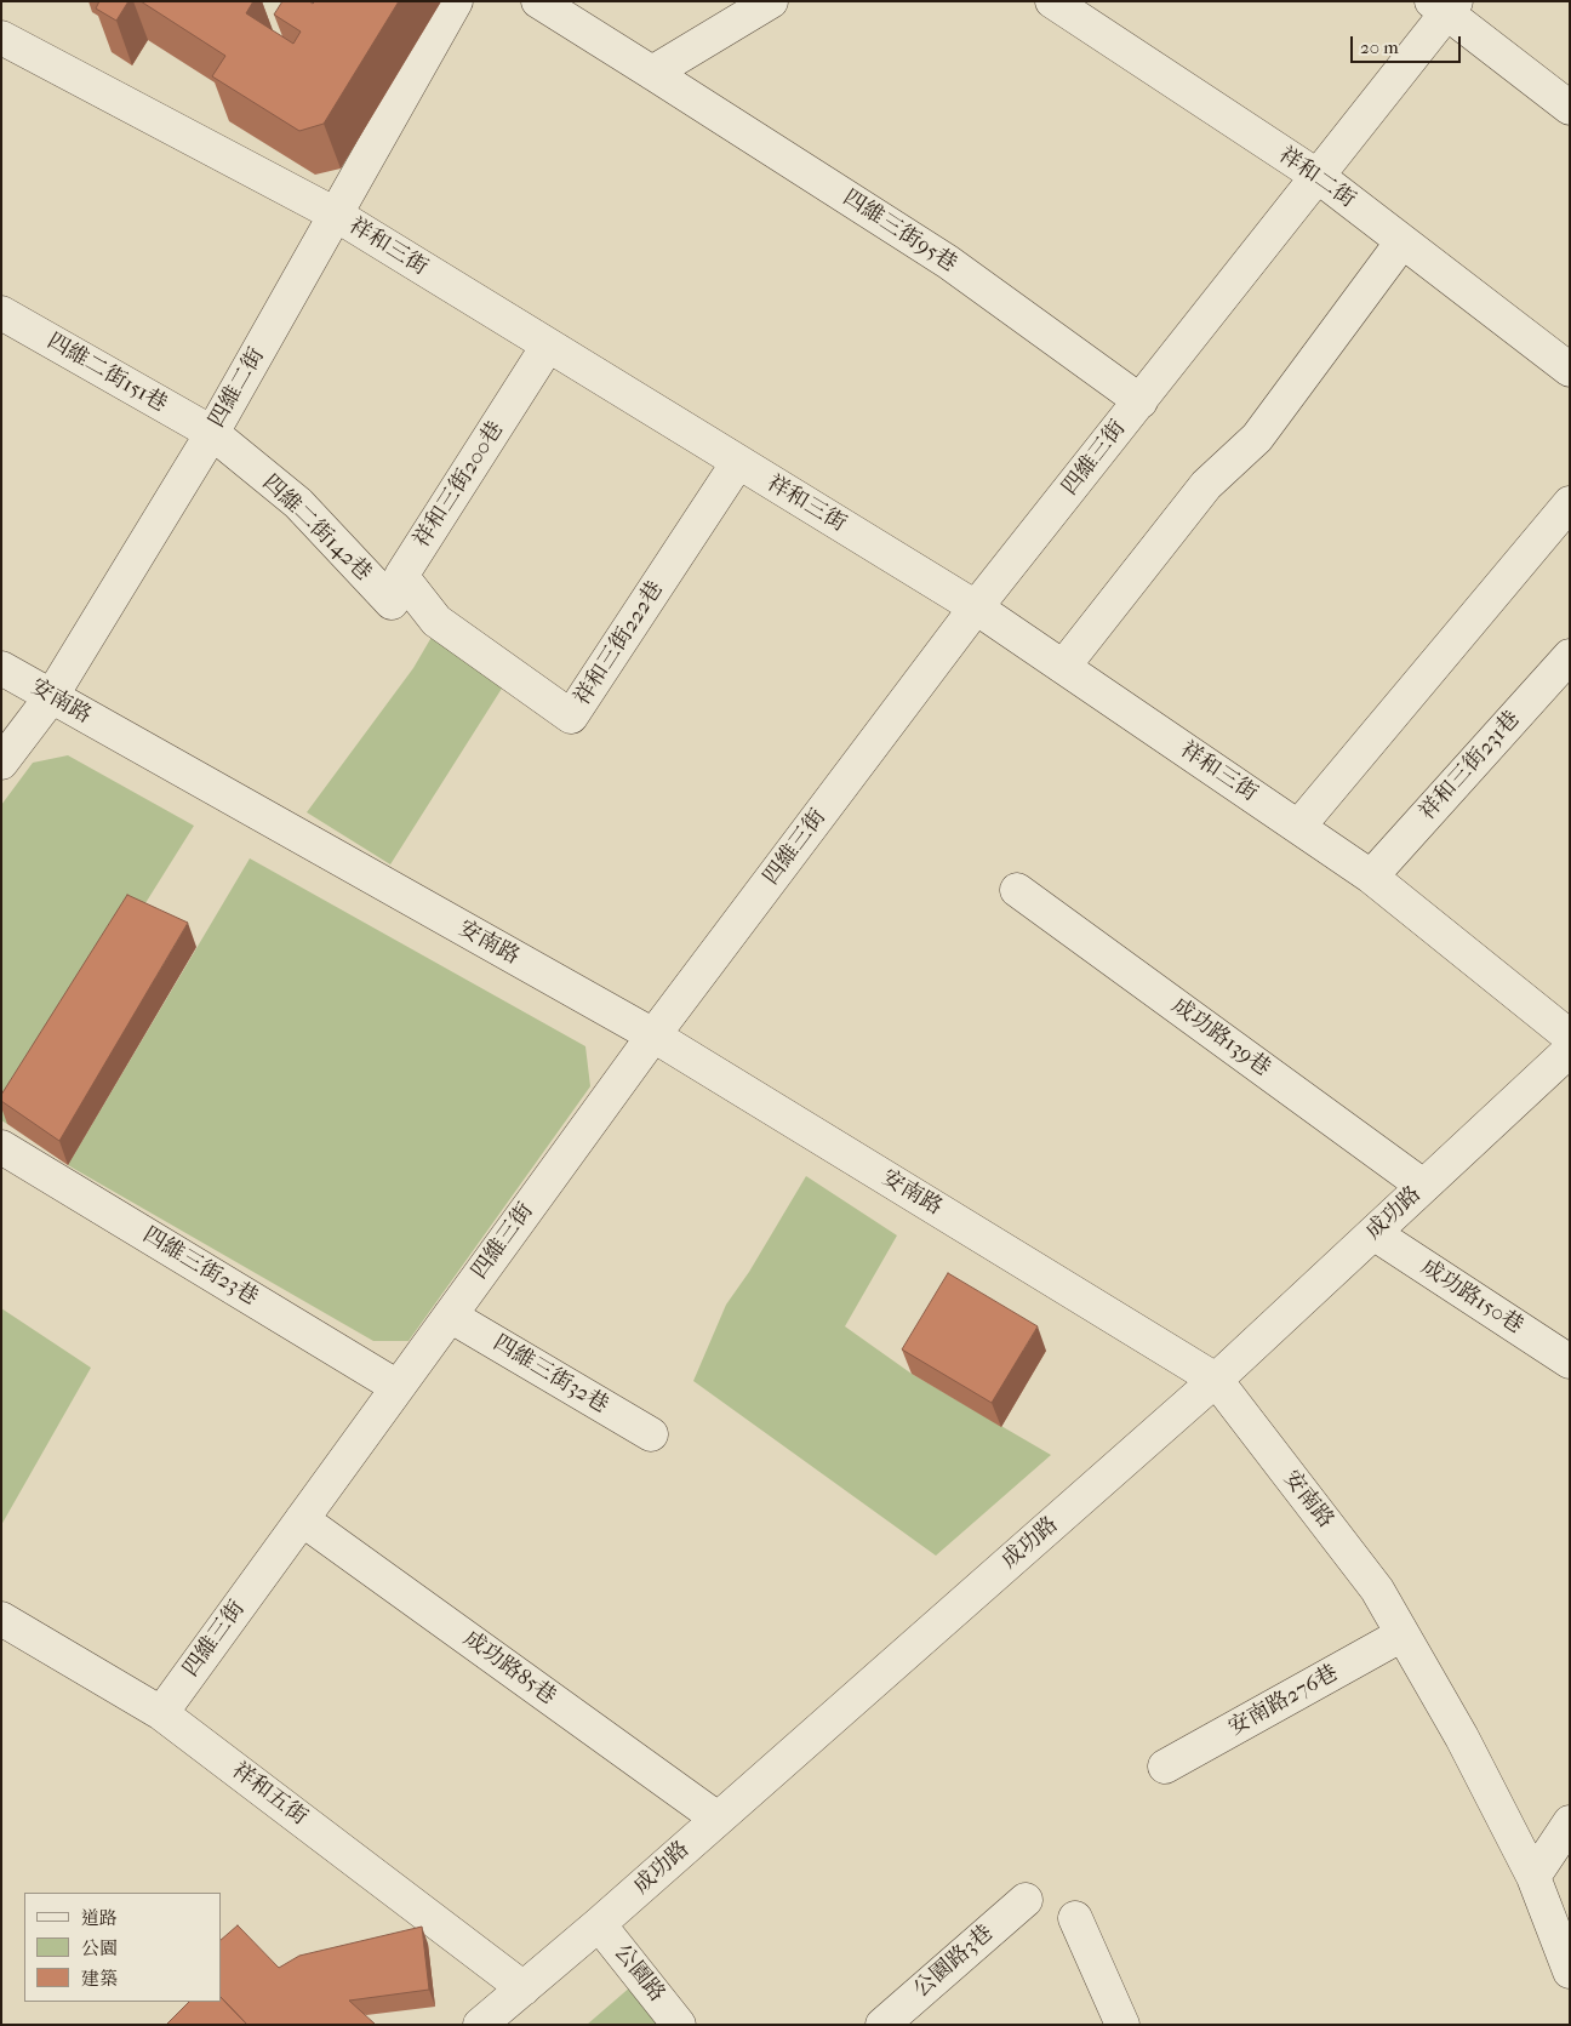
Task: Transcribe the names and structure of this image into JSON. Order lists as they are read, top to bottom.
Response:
{
  "streets": {
    "street": [
      "祥和二街",
      "四維三街95巷",
      "祥和三街",
      "四維二街151巷",
      "四維二街",
      "四維三街",
      "祥和三街200巷",
      "四維二街142巷",
      "祥和三街222巷",
      "安南路",
      "祥和三街231巷",
      "成功路139巷",
      "成功路",
      "四維三街23巷",
      "成功路150巷",
      "四維三街32巷",
      "成功路85巷",
      "安南路276巷",
      "祥和五街",
      "公園路3巷",
      "公園路"
    ]
  },
  "crossings": [
    ["祥和二街", "四維三街"],
    ["四維三街95巷", "四維三街"],
    ["祥和三街", "四維二街"],
    ["祥和三街", "四維三街"],
    ["祥和三街", "祥和三街200巷"],
    ["祥和三街", "祥和三街222巷"],
    ["祥和三街", "祥和三街231巷"],
    ["四維二街151巷", "四維二街"],
    ["四維二街151巷", "四維二街142巷"],
    ["四維二街", "四維二街142巷"],
    ["四維二街", "安南路"],
    ["四維三街", "安南路"],
    ["四維三街", "四維三街23巷"],
    ["四維三街", "四維三街32巷"],
    ["四維三街", "成功路85巷"],
    ["四維三街", "祥和五街"],
    ["祥和三街200巷", "祥和三街222巷"],
    ["安南路", "成功路"],
    ["安南路", "安南路276巷"],
    ["成功路139巷", "成功路"],
    ["成功路", "成功路150巷"],
    ["成功路", "成功路85巷"],
    ["成功路", "祥和五街"],
    ["成功路", "公園路"]
  ],
  "legend": ["道路", "公園", "建築"],
  "scale_bar": "20 m"
}
